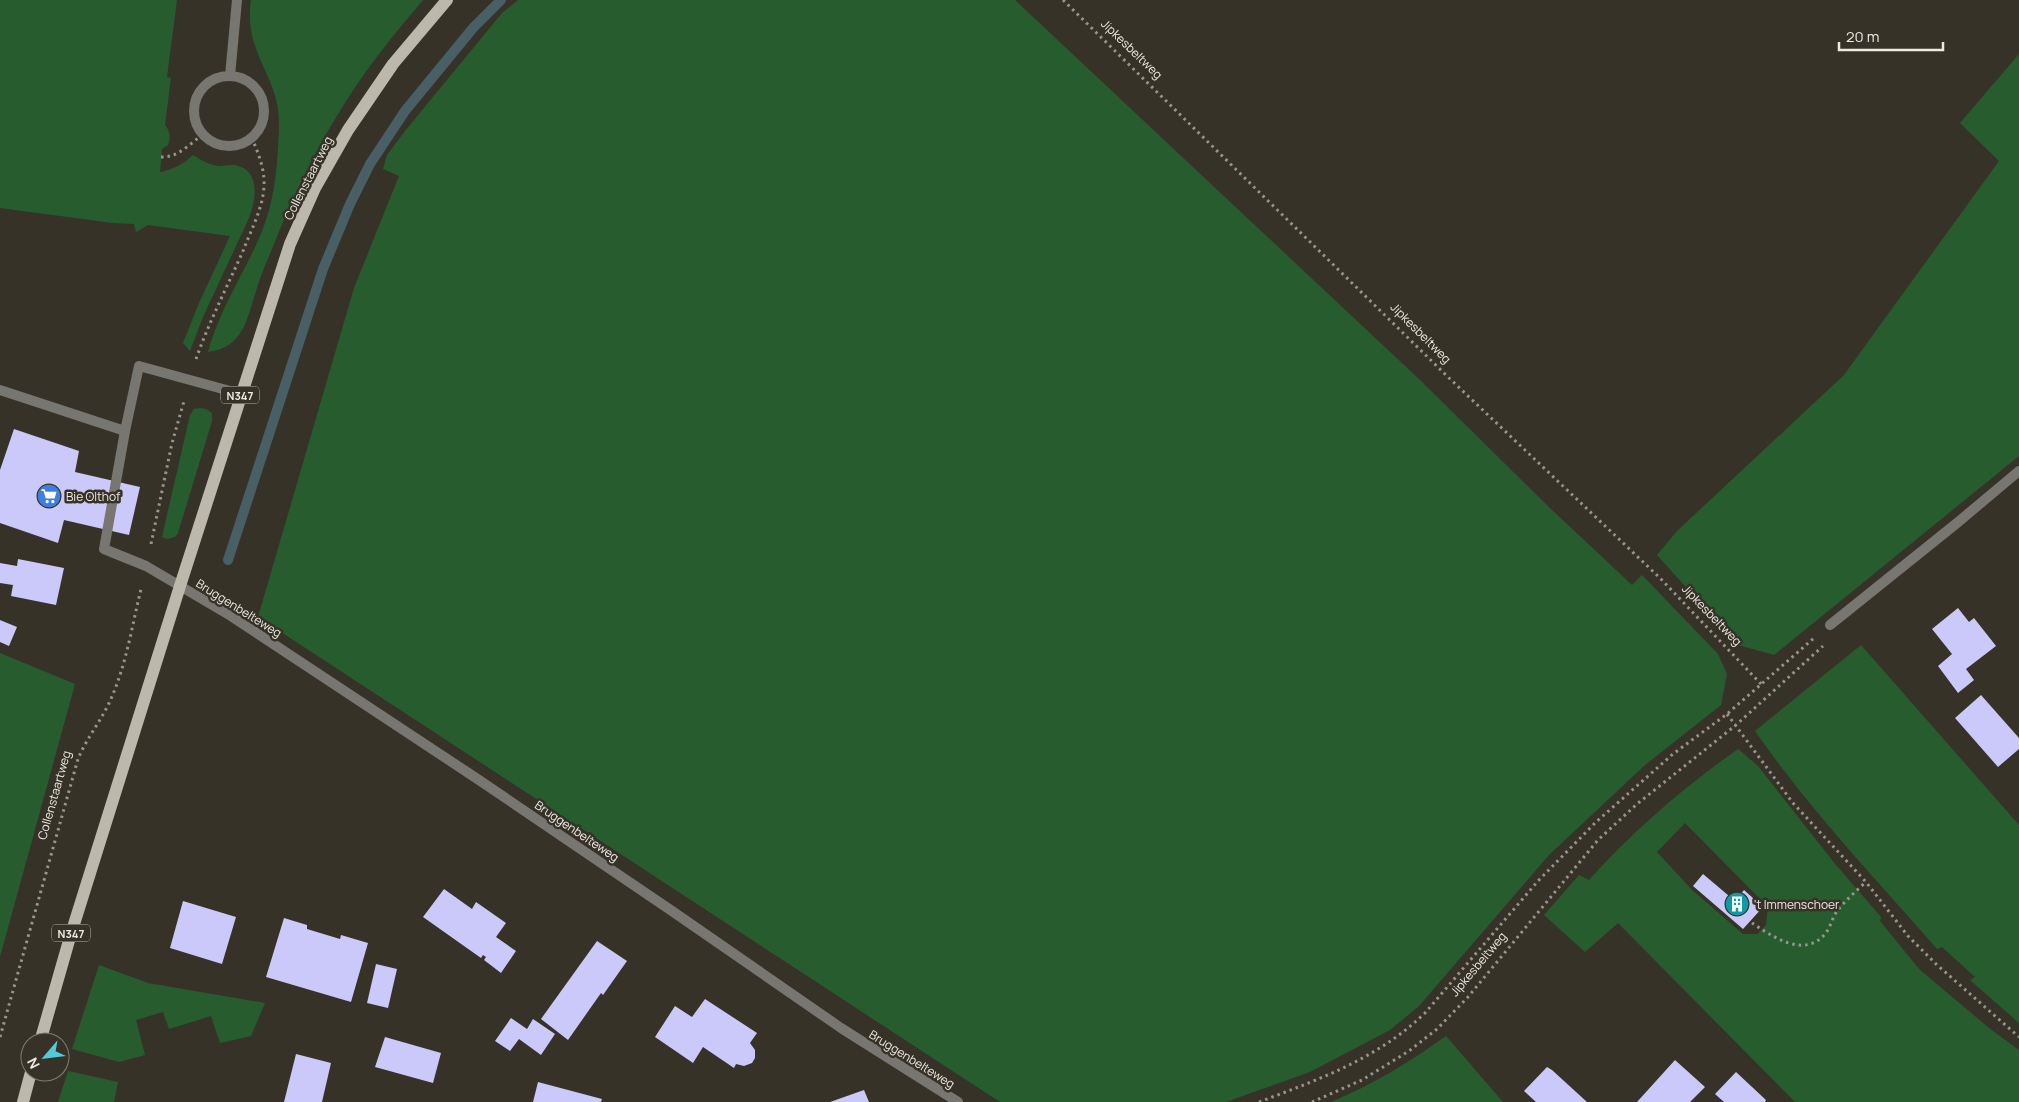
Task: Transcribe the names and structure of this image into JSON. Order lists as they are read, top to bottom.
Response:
{
  "streets": {
    "main road": ["Collenstaartweg", "N347"],
    "street": ["Bruggenbelteweg"],
    "path": ["Jipkesbeltweg"]
  },
  "crossings": [
    ["Collenstaartweg", "Bruggenbelteweg"]
  ],
  "places": {
    "supermarket": ["Bie Olthof"],
    "building": ["'t Immenschoer"]
  },
  "scale_bar": "20 m",
  "north": "bottom left"
}
